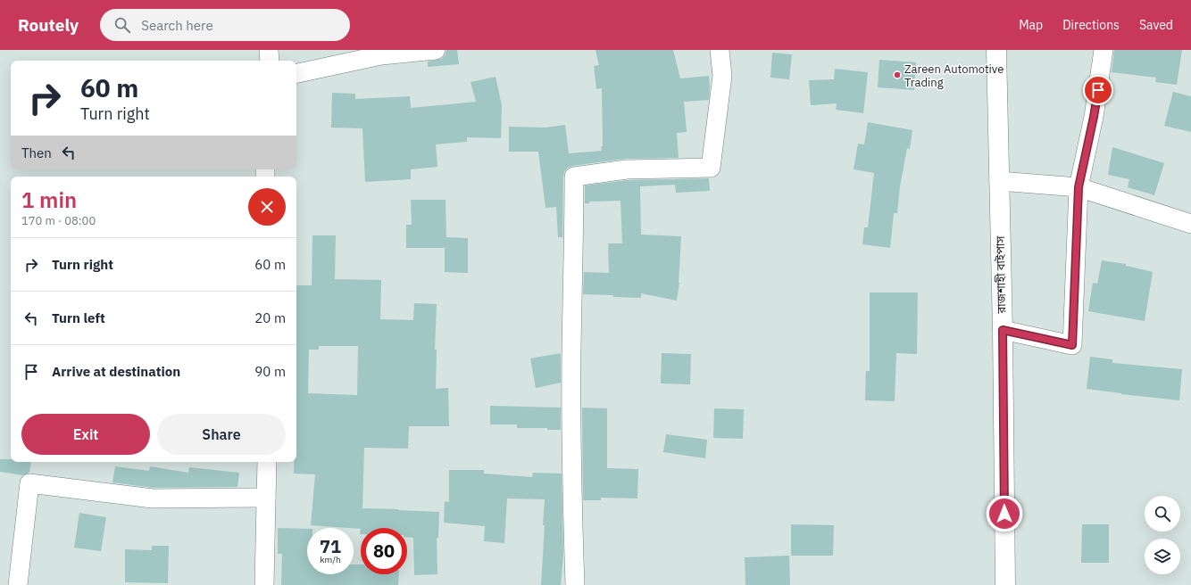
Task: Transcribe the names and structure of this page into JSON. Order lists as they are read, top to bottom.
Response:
{
  "streets": {
    "highway": ["রাজশাহী বাইপাস"]
  },
  "places": ["Zareen Automotive Trading"],
  "page": {
    "header": "Routely",
    "search": "Search here",
    "nav": ["Map", "Directions", "Saved"],
    "turn": ["60 m", "Turn right"],
    "then": "Then",
    "heading": ["1 min", "170 m · 08:00"],
    "list": [
      {
        "name": "Turn right",
        "value": "60 m"
      },
      {
        "name": "Turn left",
        "value": "20 m"
      },
      {
        "name": "Arrive at destination",
        "value": "90 m"
      }
    ],
    "buttons": ["Exit", "Share"],
    "speed": "71 km/h",
    "limit": "80"
  }
}
